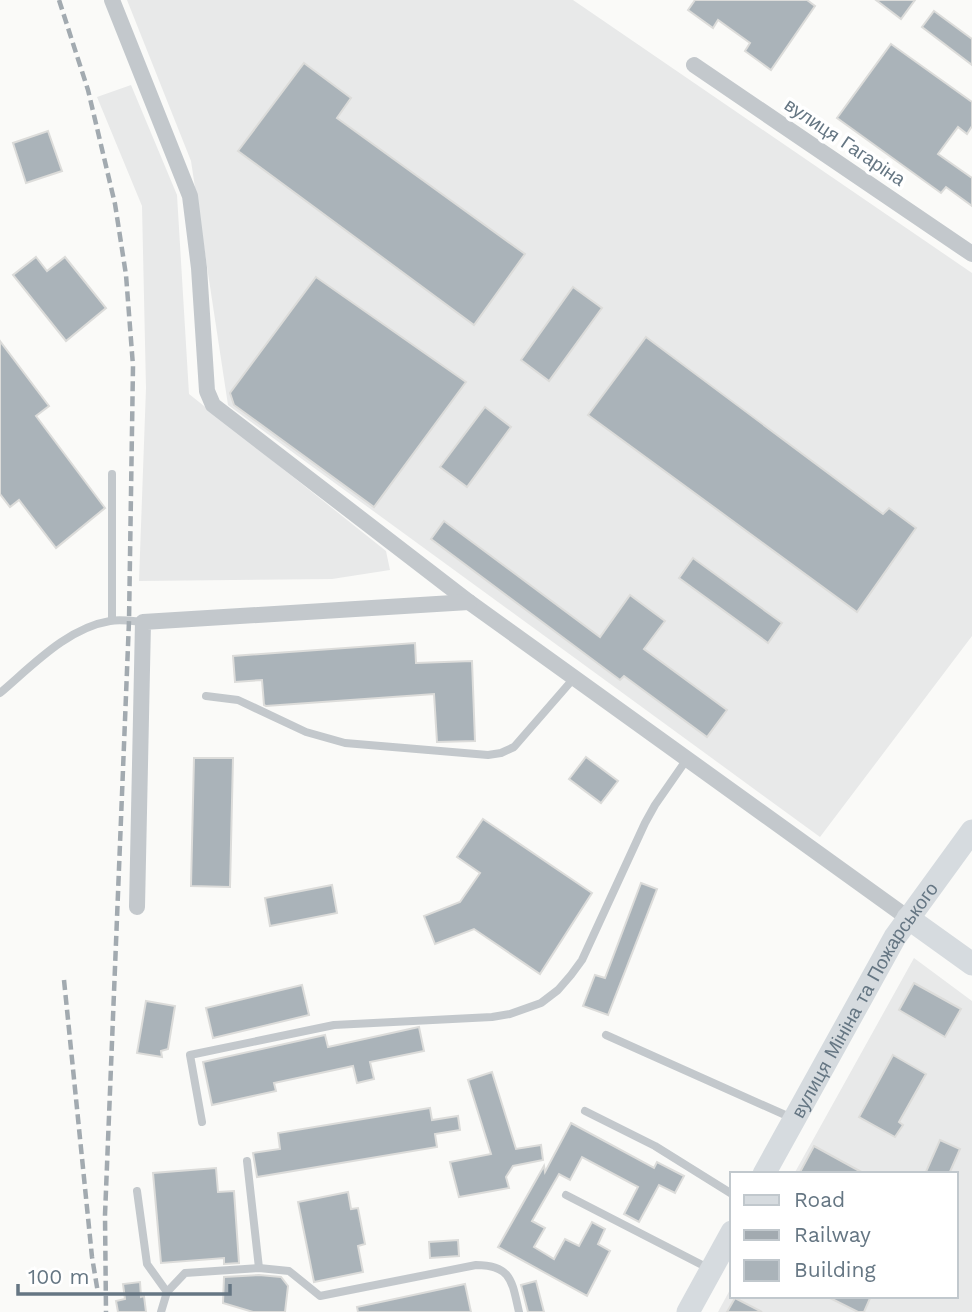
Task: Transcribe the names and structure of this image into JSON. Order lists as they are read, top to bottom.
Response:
{
  "streets": {
    "street": ["вулиця Гагаріна", "вулиця Мініна та Пожарського"]
  },
  "legend": ["Road", "Railway", "Building"],
  "scale_bar": "100 m"
}
